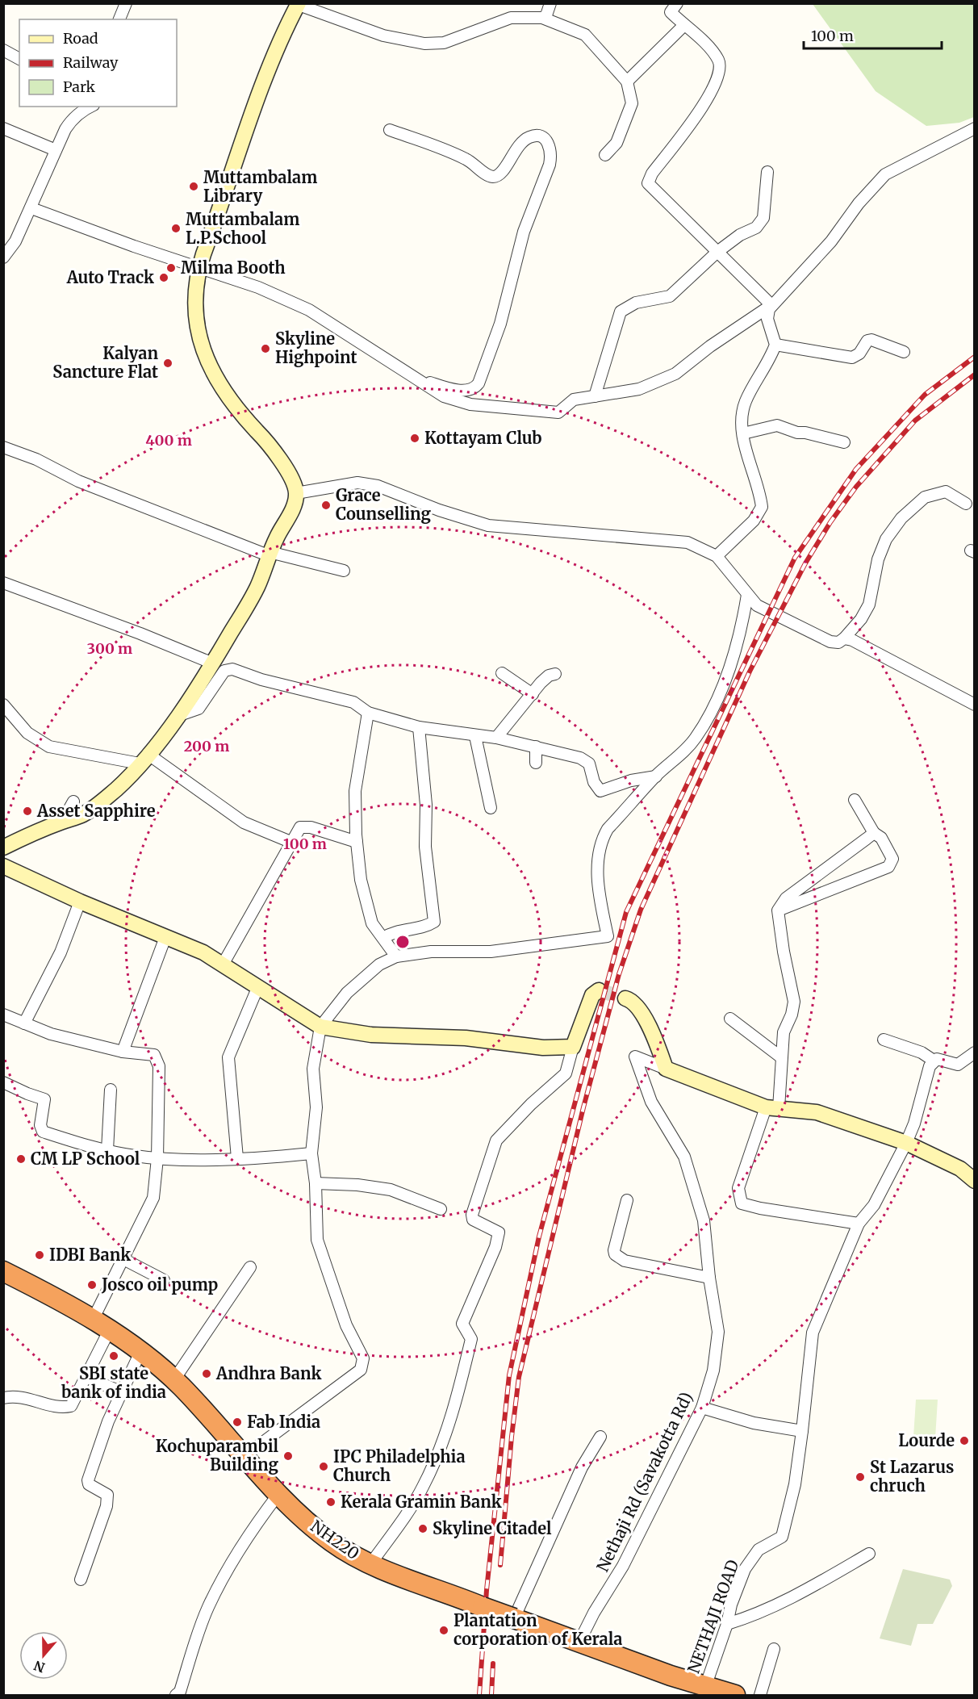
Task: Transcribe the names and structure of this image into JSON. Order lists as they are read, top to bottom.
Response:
{
  "streets": {
    "highway": ["NH220"],
    "street": ["Nethaji Rd (Savakotta Rd)", "NETHAJI ROAD"]
  },
  "crossings": [
    ["Nethaji Rd (Savakotta Rd)", "NH220"],
    ["NH220", "NETHAJI ROAD"]
  ],
  "places": [
    "Muttambalam Library",
    "Muttambalam L.P.School",
    "Milma Booth",
    "Auto Track",
    "Skyline Highpoint",
    "Kalyan Sancture Flat",
    "Kottayam Club",
    "Grace Counselling",
    "Asset Sapphire",
    "CM LP School",
    "IDBI Bank",
    "Josco oil pump",
    "SBI state bank of india",
    "Andhra Bank",
    "Fab India",
    "Lourde",
    "Kochuparambil Building",
    "IPC Philadelphia Church",
    "St Lazarus chruch",
    "Kerala Gramin Bank",
    "Skyline Citadel",
    "Plantation corporation of Kerala"
  ],
  "legend": ["Road", "Railway", "Park"],
  "scale_bar": "100 m",
  "north": "bottom",
  "rings": [
    "400 m",
    "300 m",
    "200 m",
    "100 m"
  ]
}
